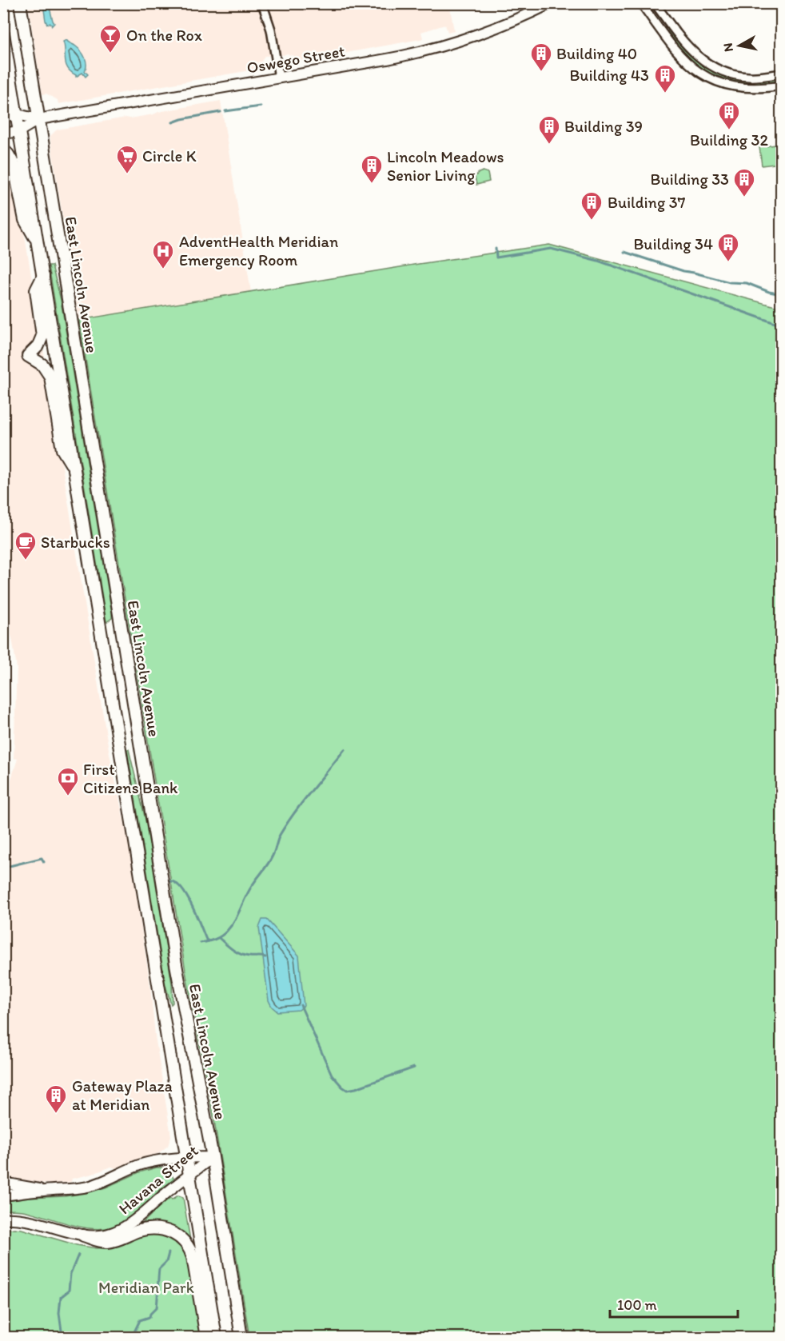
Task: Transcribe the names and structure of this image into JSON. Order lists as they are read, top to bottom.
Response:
{
  "streets": {
    "main road": ["Oswego Street", "East Lincoln Avenue", "Havana Street"]
  },
  "crossings": [
    ["Oswego Street", "East Lincoln Avenue"],
    ["East Lincoln Avenue", "Havana Street"]
  ],
  "parks": ["Meridian Park"],
  "places": {
    "bar": ["On the Rox"],
    "building": [
      "Building 40",
      "Building 43",
      "Building 32",
      "Building 39",
      "Lincoln Meadows Senior Living",
      "Building 33",
      "Building 37",
      "Building 34",
      "Gateway Plaza at Meridian"
    ],
    "supermarket": ["Circle K"],
    "hospital": ["AdventHealth Meridian Emergency Room"],
    "cafe": ["Starbucks"],
    "bank": ["First Citizens Bank"]
  },
  "scale_bar": "100 m",
  "north": "left"
}
